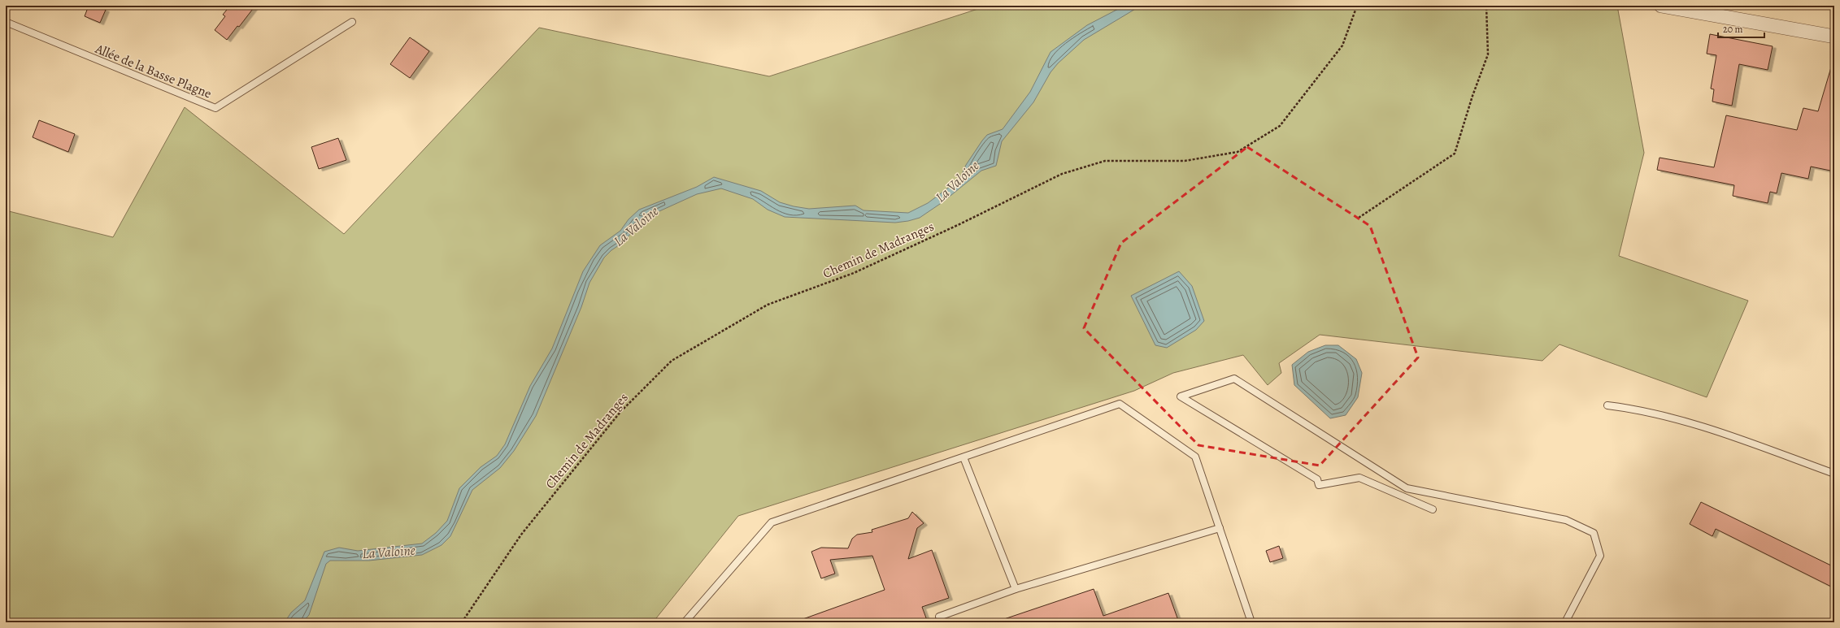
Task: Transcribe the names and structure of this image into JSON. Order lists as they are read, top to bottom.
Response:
{
  "streets": {
    "lane": ["Allée de la Basse Plagne"],
    "path": ["Chemin de Madranges"]
  },
  "water": ["La Valoine"],
  "scale_bar": "20 m"
}
